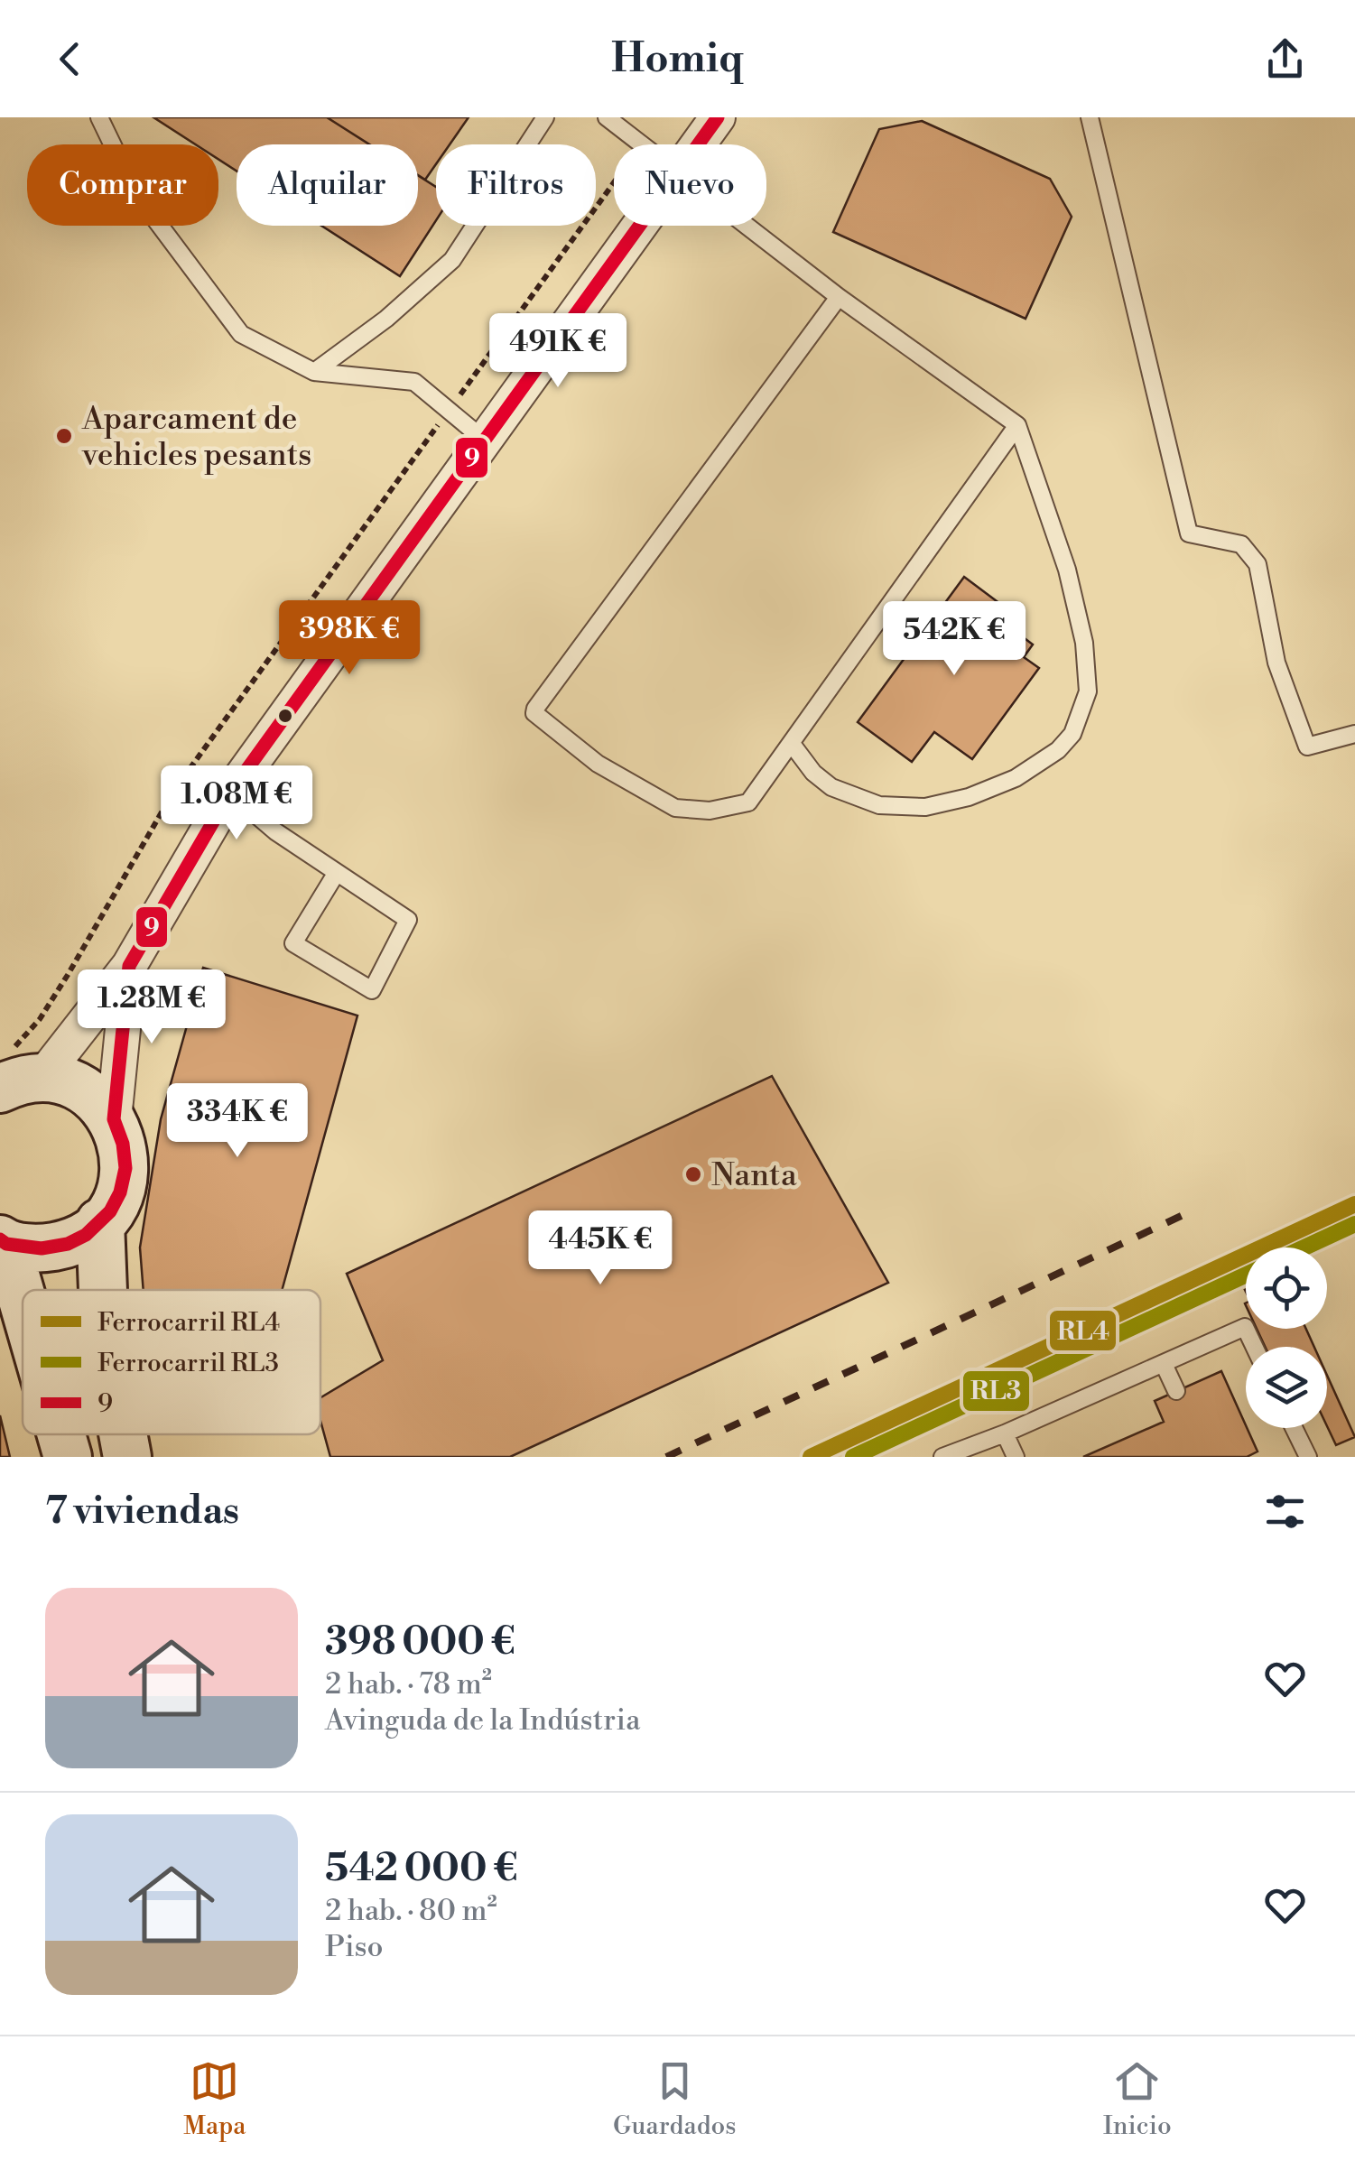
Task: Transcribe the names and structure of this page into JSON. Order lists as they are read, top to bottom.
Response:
{
  "places": ["Aparcament de vehicles pesants", "Nanta"],
  "lines": ["transit line 9", "rail line RL4", "rail line RL3"],
  "legend": ["Ferrocarril RL4", "Ferrocarril RL3", "9"],
  "page": {
    "header": "Homiq",
    "chip": [
      "Comprar",
      "Alquilar",
      "Filtros",
      "Nuevo"
    ],
    "price": [
      "491K €",
      "398K €",
      "542K €",
      "1.08M €",
      "1.28M €",
      "334K €",
      "445K €"
    ],
    "heading": "7 viviendas",
    "list": [
      {
        "name": "398 000 €",
        "note": "2 hab. · 78 m² · Avinguda de la Indústria"
      },
      {
        "name": "542 000 €",
        "note": "2 hab. · 80 m² · Piso"
      }
    ],
    "tabs": ["Mapa", "Guardados", "Inicio"]
  }
}
